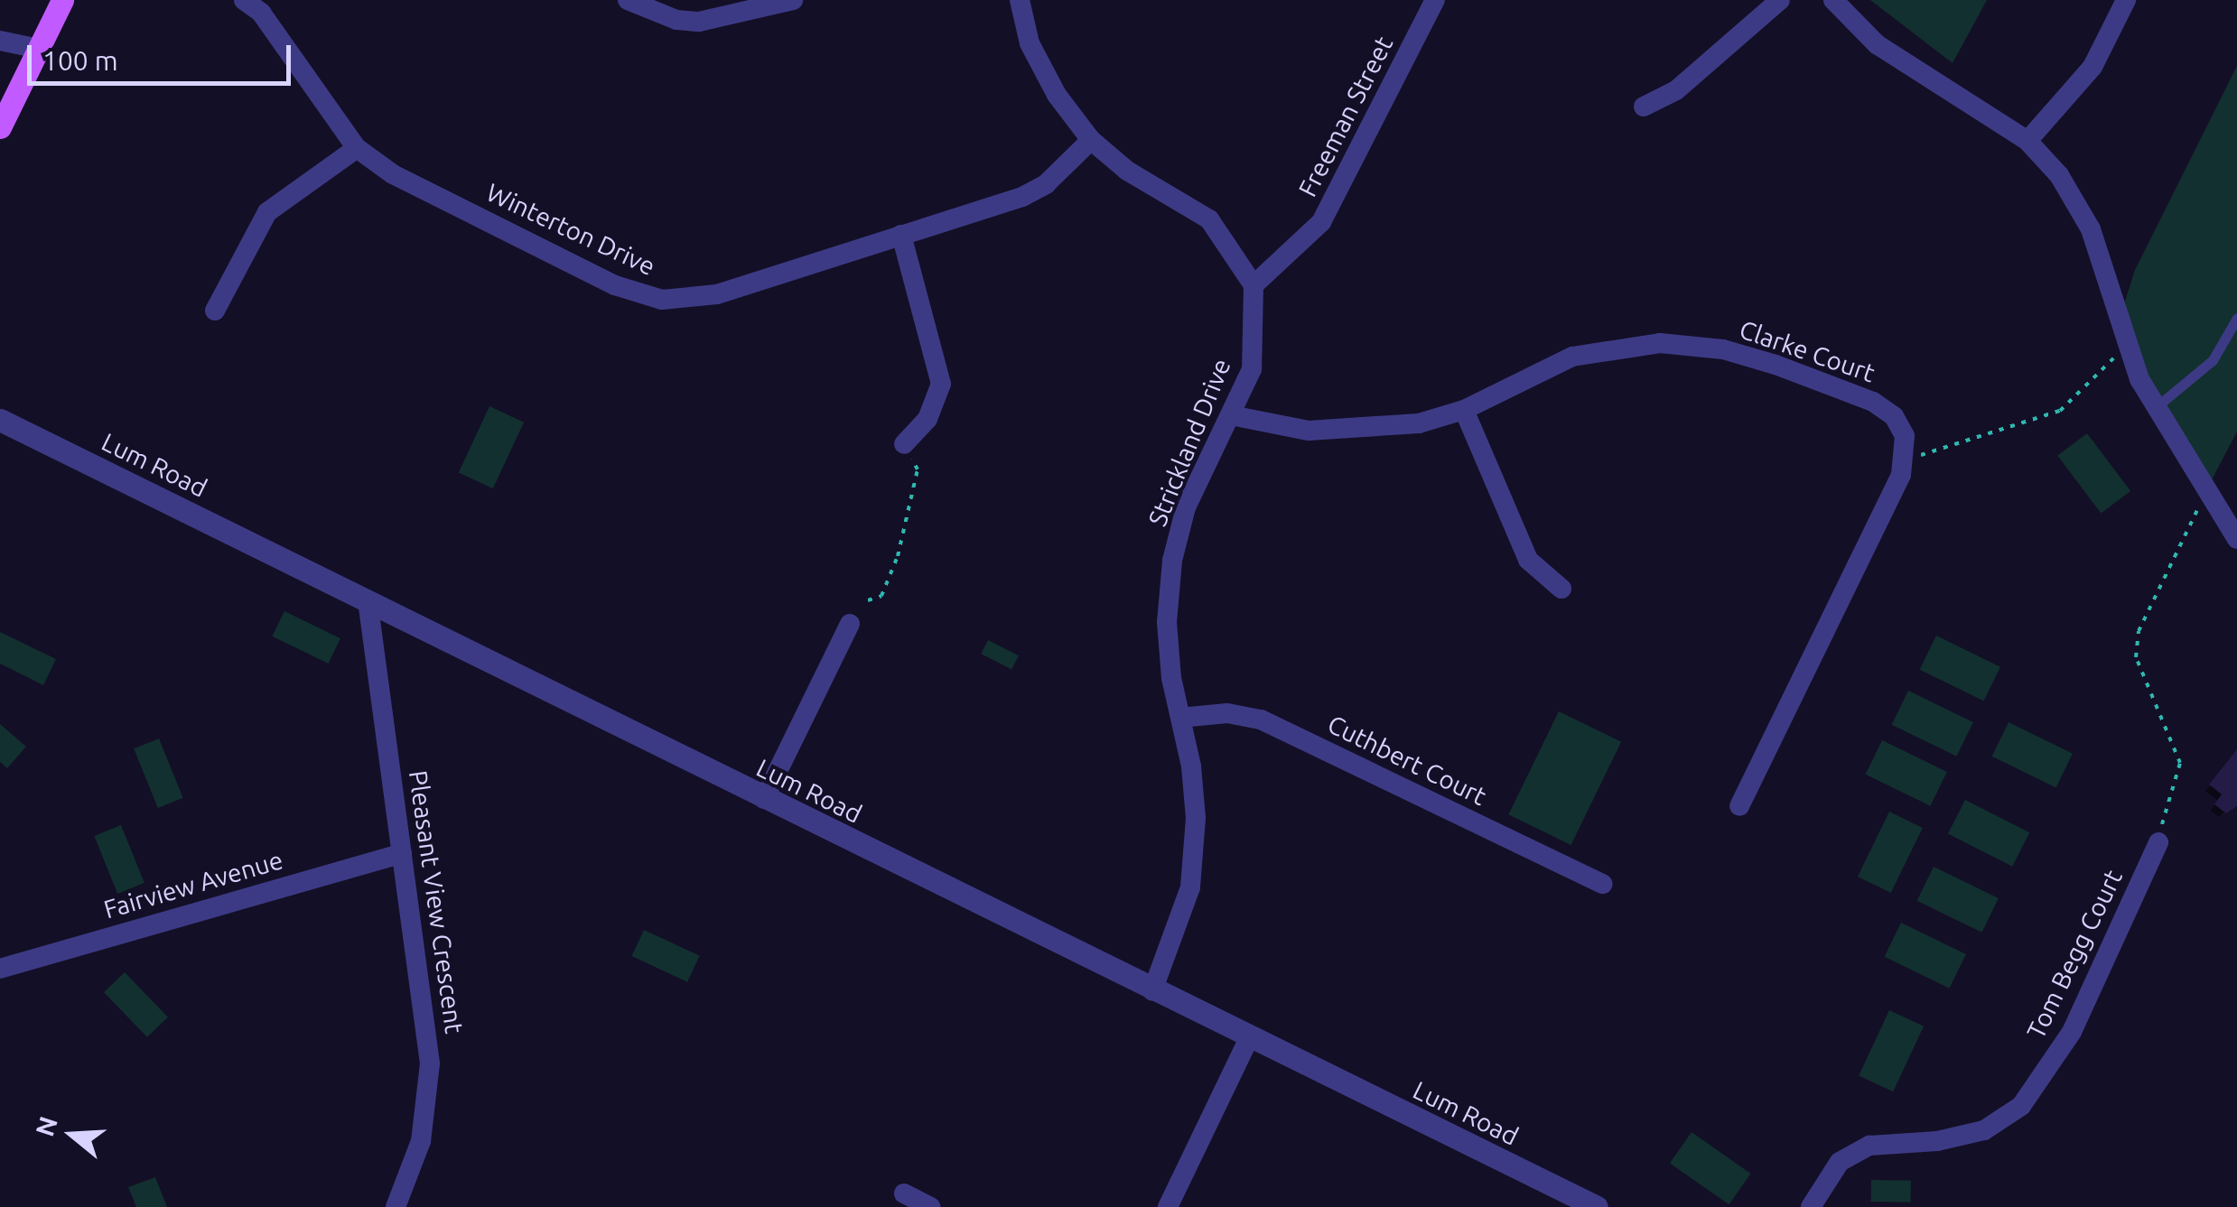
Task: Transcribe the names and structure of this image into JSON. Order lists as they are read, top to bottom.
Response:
{
  "streets": {
    "street": [
      "Freeman Street",
      "Winterton Drive",
      "Clarke Court",
      "Strickland Drive",
      "Lum Road",
      "Cuthbert Court",
      "Fairview Avenue",
      "Pleasant View Crescent",
      "Tom Begg Court"
    ]
  },
  "crossings": [
    ["Freeman Street", "Strickland Drive"],
    ["Clarke Court", "Strickland Drive"],
    ["Strickland Drive", "Lum Road"],
    ["Strickland Drive", "Cuthbert Court"],
    ["Lum Road", "Pleasant View Crescent"],
    ["Fairview Avenue", "Pleasant View Crescent"]
  ],
  "scale_bar": "100 m",
  "north": "left"
}
